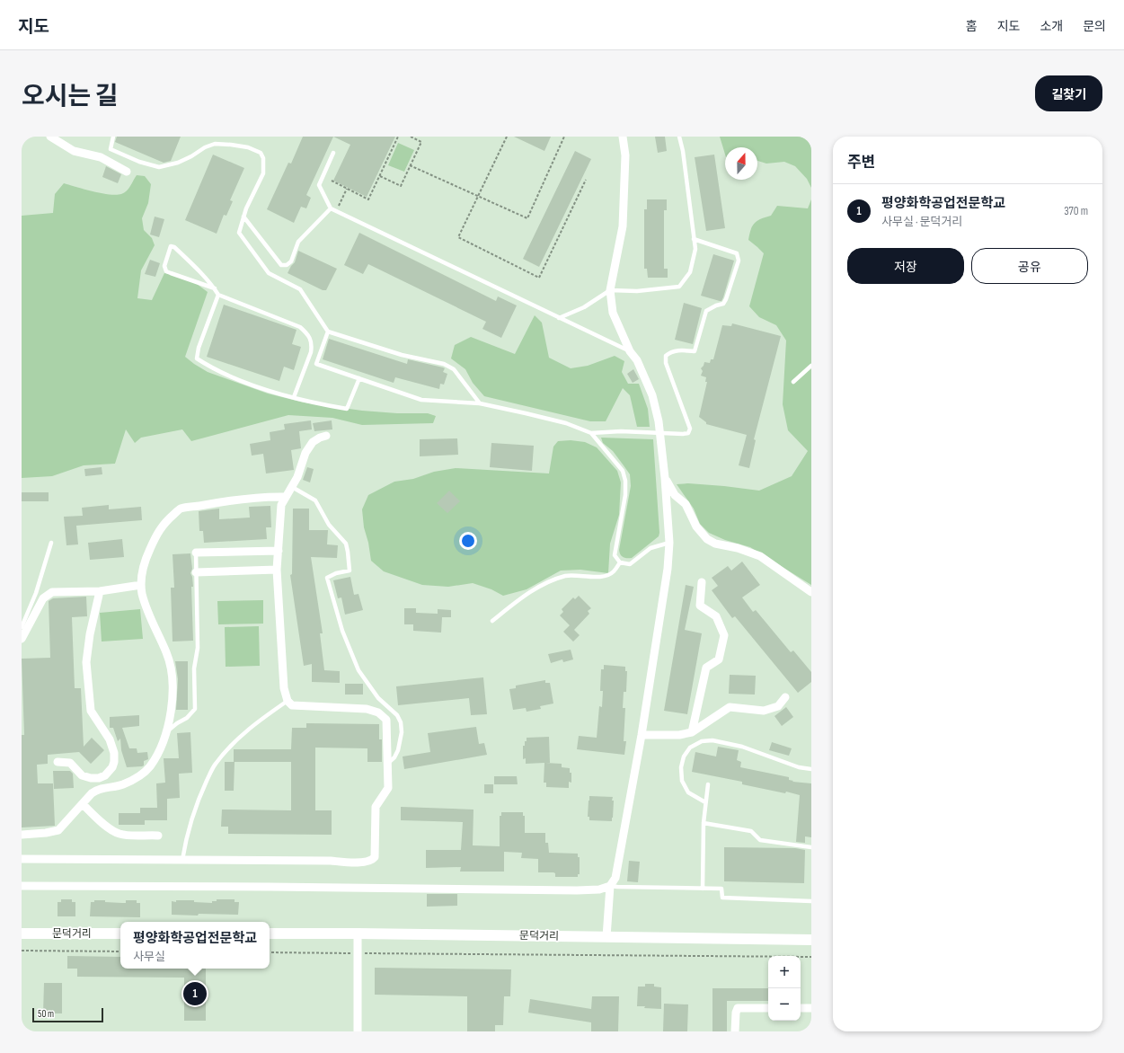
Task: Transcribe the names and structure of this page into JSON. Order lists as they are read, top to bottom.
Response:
{
  "streets": {
    "main road": ["문덕거리"]
  },
  "scale_bar": "50 m",
  "north": "top",
  "page": {
    "header": "지도",
    "nav": [
      "홈",
      "지도",
      "소개",
      "문의"
    ],
    "title": "오시는 길",
    "buttons": [
      "길찾기",
      ["저장", "공유"]
    ],
    "heading": "주변",
    "list": [
      {
        "mark": "1",
        "name": "평양화학공업전문학교",
        "note": "사무실 · 문덕거리",
        "value": "370 m"
      }
    ],
    "popup": ["평양화학공업전문학교", "사무실"],
    "map_buttons": ["+", "−"],
    "pins": "1",
    "scale": "50 m"
  }
}
